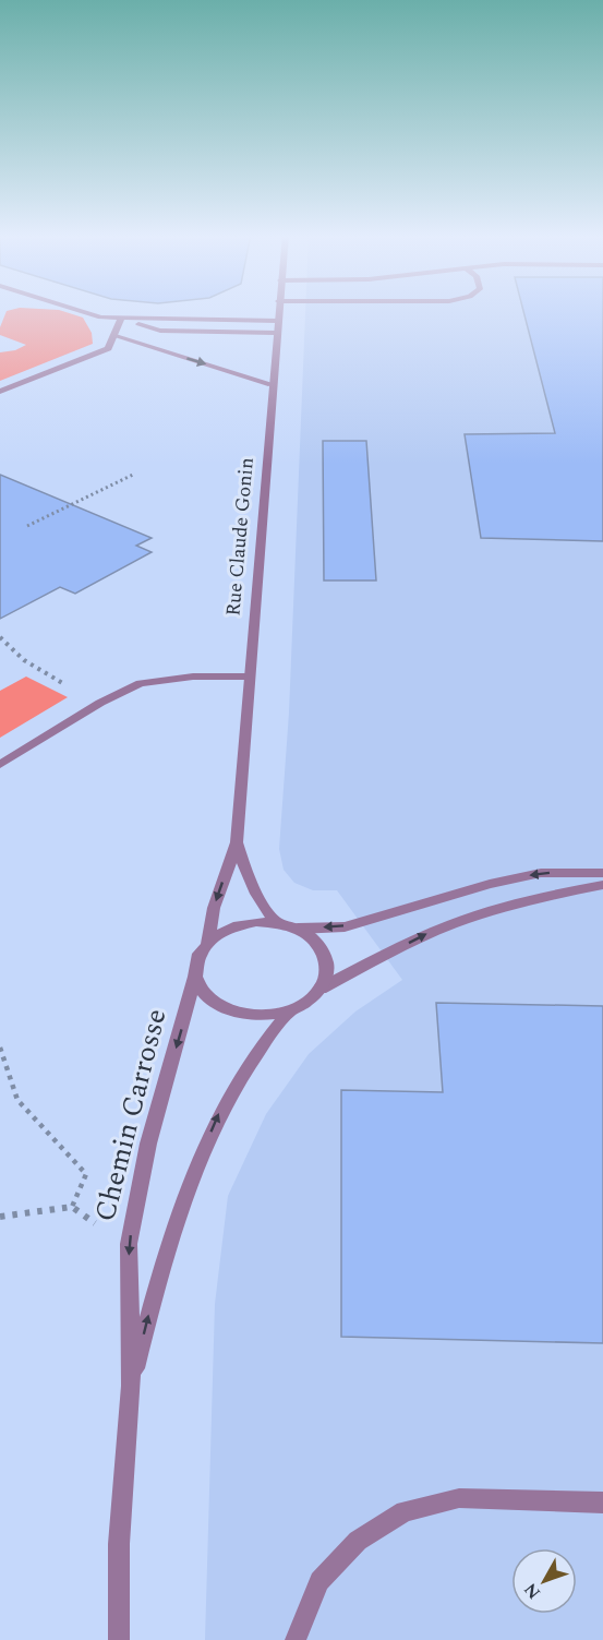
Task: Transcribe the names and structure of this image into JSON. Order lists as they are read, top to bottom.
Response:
{
  "streets": {
    "street": ["Rue Claude Gonin", "Chemin Carrosse"]
  },
  "crossings": [
    ["Rue Claude Gonin", "Chemin Carrosse"]
  ],
  "north": "bottom left"
}
